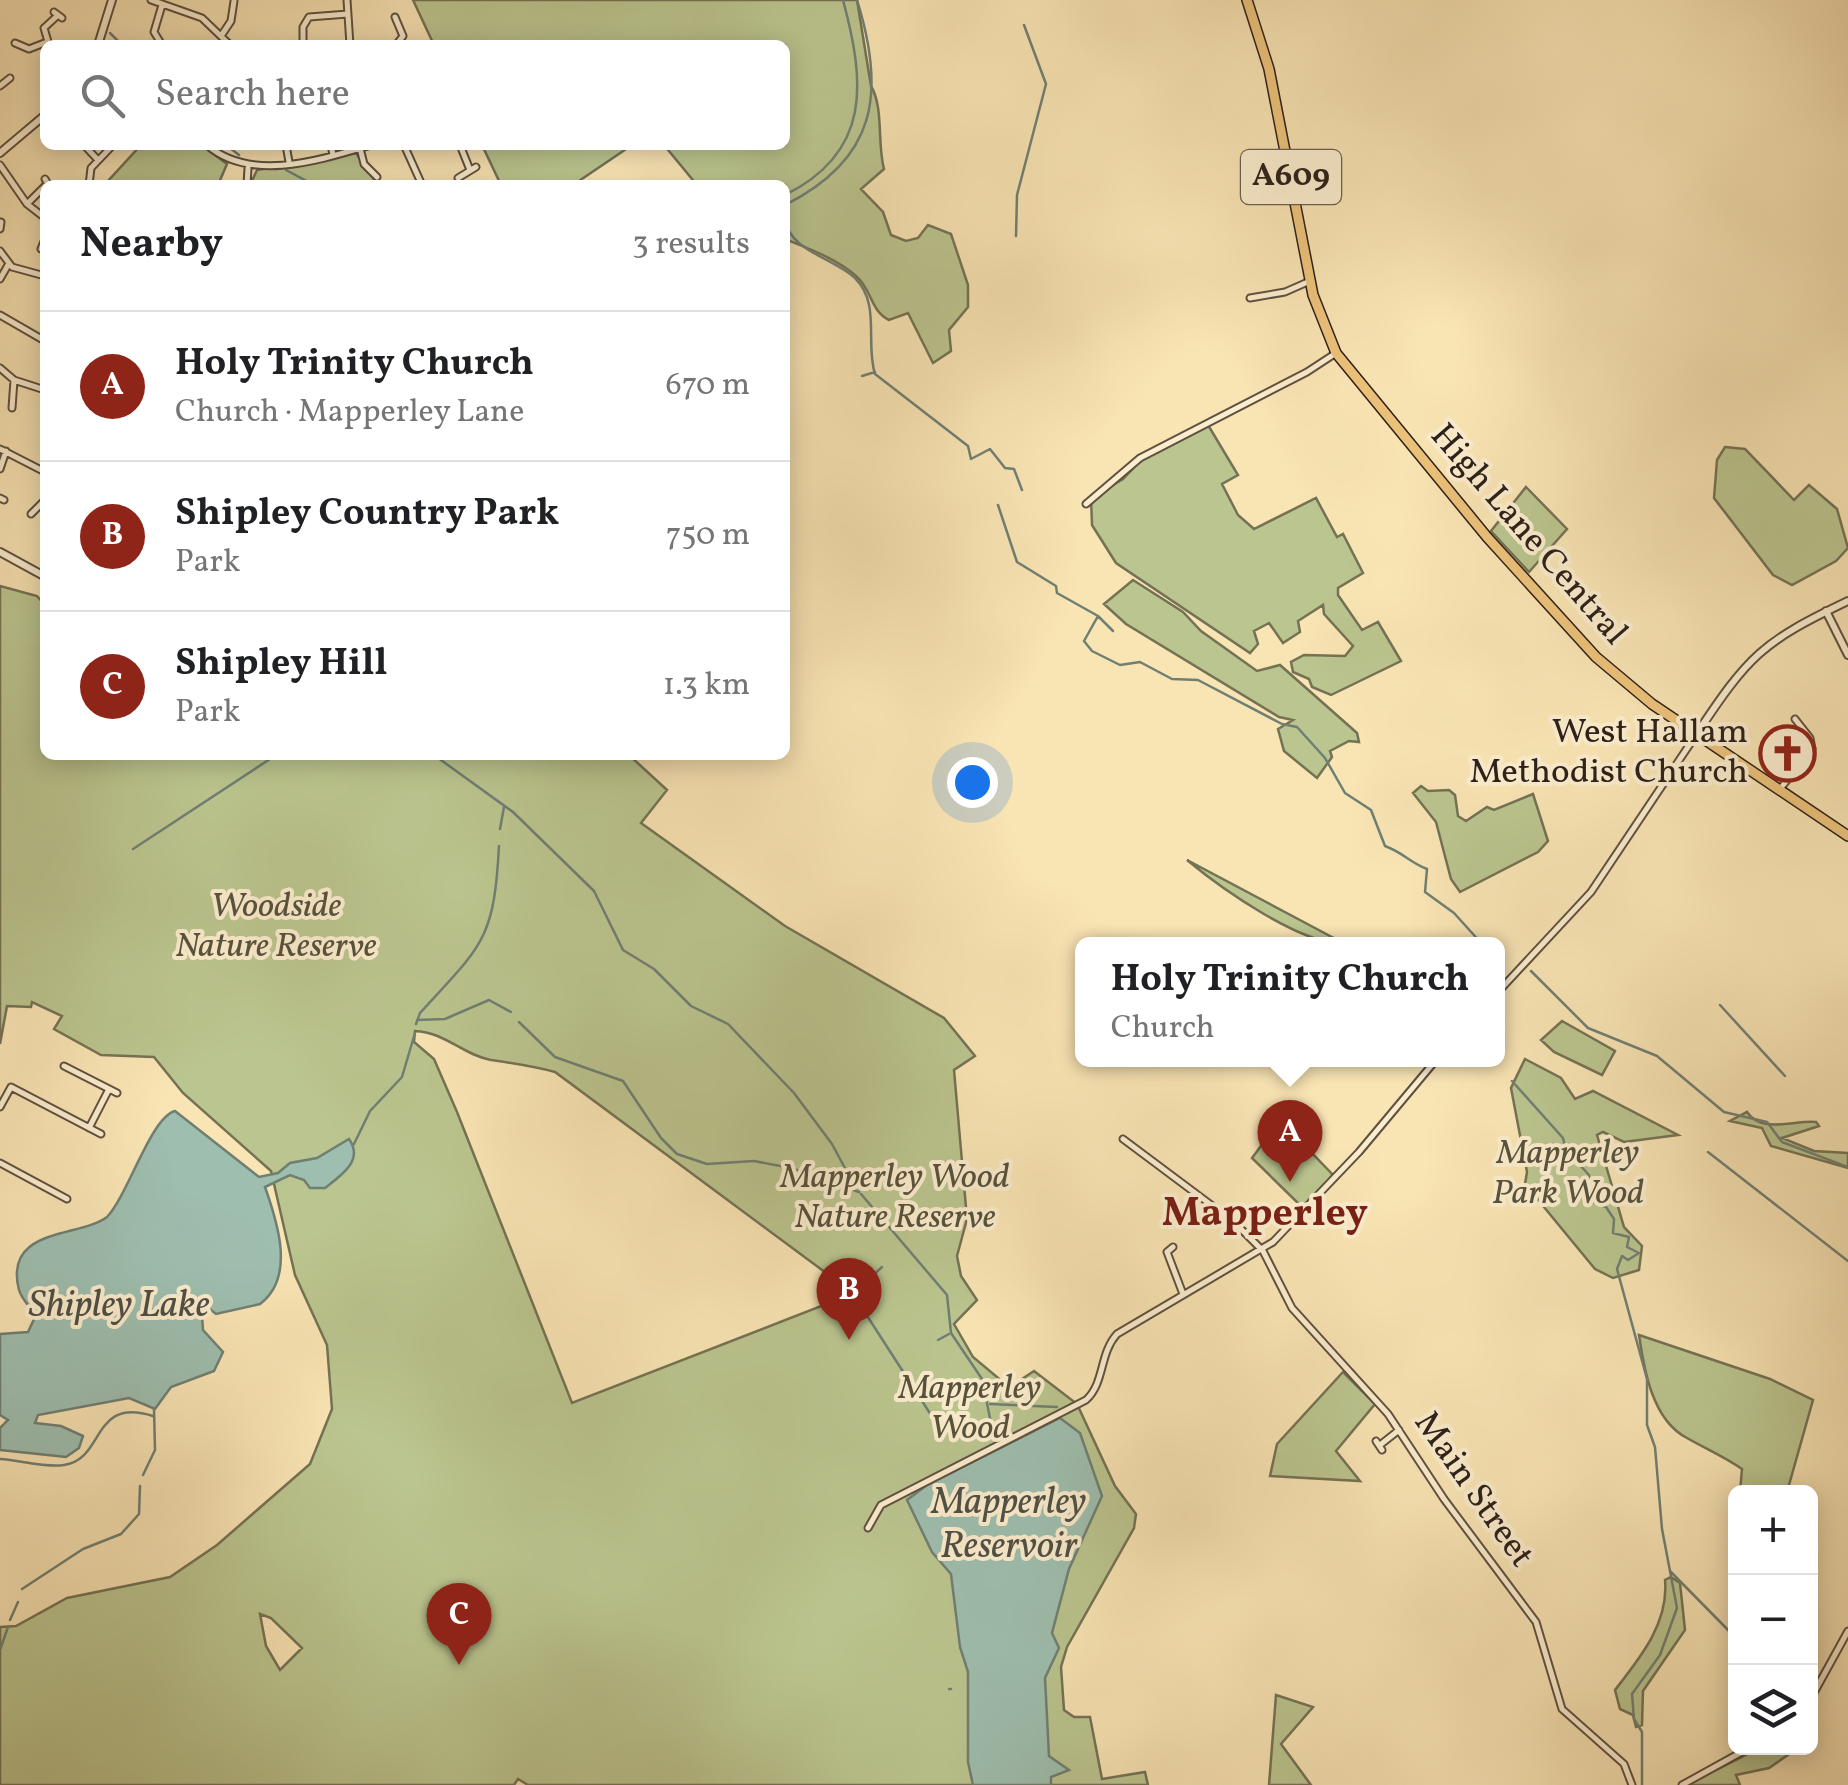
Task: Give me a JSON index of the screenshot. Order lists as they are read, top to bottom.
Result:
{
  "streets": {
    "main road": ["A609", "High Lane Central"],
    "street": ["Main Street"]
  },
  "crossings": [
    ["A609", "High Lane Central"]
  ],
  "districts": ["Mapperley"],
  "water": ["Shipley Lake", "Mapperley Reservoir"],
  "parks": [
    "Woodside Nature Reserve",
    "Mapperley Park Wood",
    "Mapperley Wood Nature Reserve",
    "Mapperley Wood"
  ],
  "places": {
    "church": ["West Hallam Methodist Church"]
  },
  "page": {
    "search": "Search here",
    "heading": ["Nearby", "3 results"],
    "list": [
      {
        "mark": "A",
        "name": "Holy Trinity Church",
        "note": "Church · Mapperley Lane",
        "value": "670 m"
      },
      {
        "mark": "B",
        "name": "Shipley Country Park",
        "note": "Park",
        "value": "750 m"
      },
      {
        "mark": "C",
        "name": "Shipley Hill",
        "note": "Park",
        "value": "1.3 km"
      }
    ],
    "popup": ["Holy Trinity Church", "Church"],
    "pins": ["A", "B", "C"],
    "map_buttons": ["+", "−"]
  }
}
